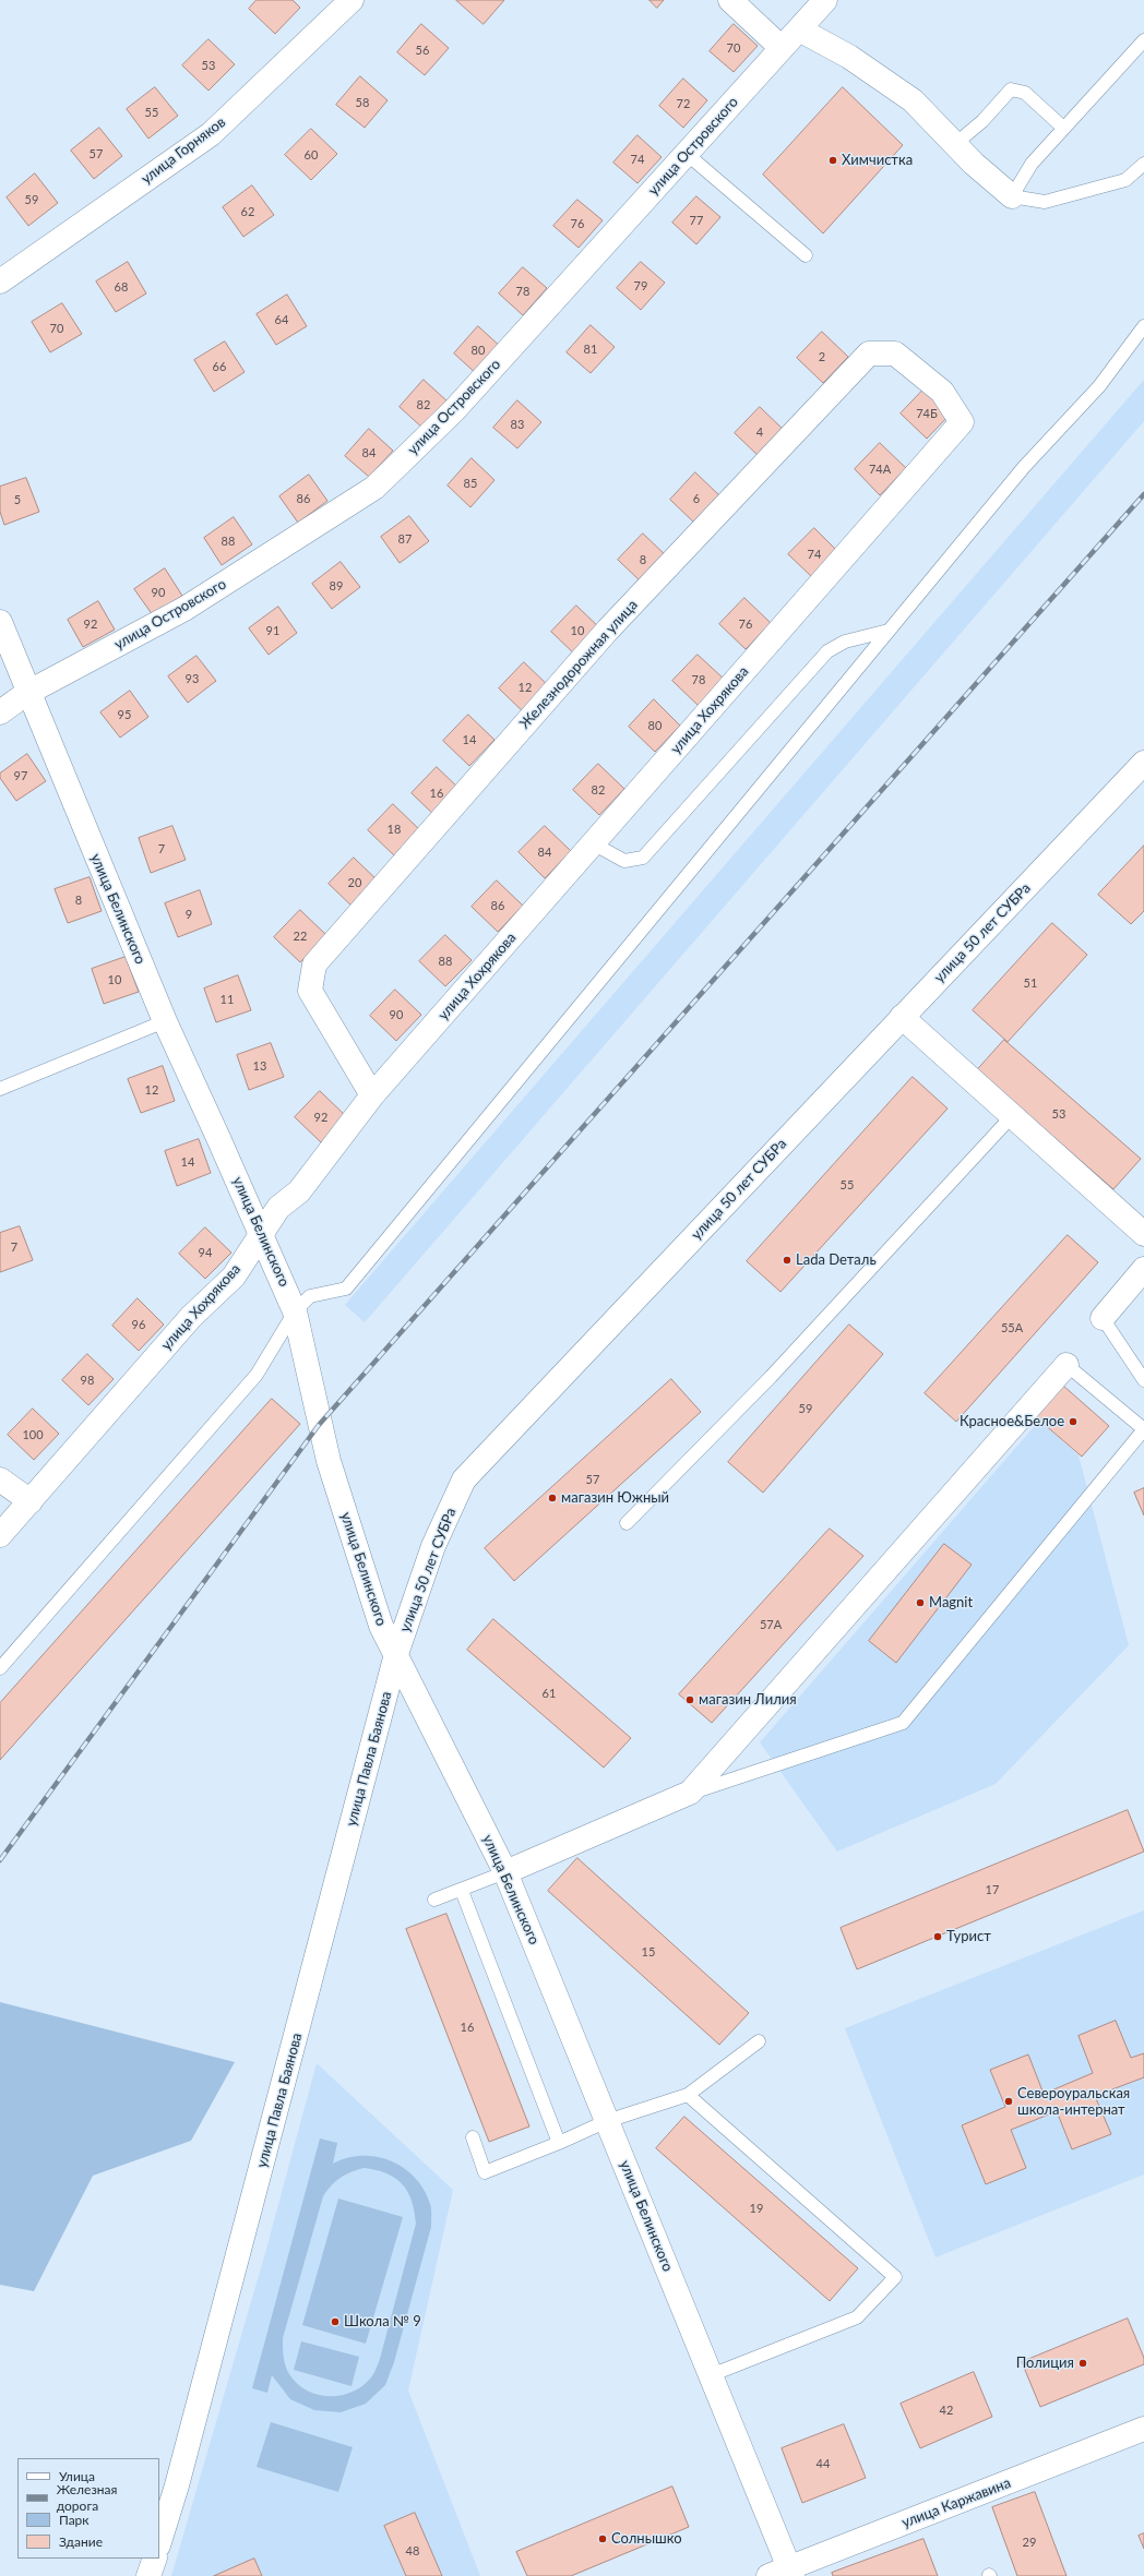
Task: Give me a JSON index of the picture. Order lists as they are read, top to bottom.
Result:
{
  "streets": {
    "street": [
      "улица Островского",
      "улица Горняков",
      "Железнодорожная улица",
      "улица Хохрякова",
      "улица Белинского",
      "улица 50 лет СУБРа",
      "улица Павла Баянова",
      "улица Каржавина"
    ]
  },
  "crossings": [
    ["улица Островского", "улица Белинского"],
    ["Железнодорожная улица", "улица Хохрякова"],
    ["улица Хохрякова", "улица Белинского"],
    ["улица Белинского", "улица 50 лет СУБРа"],
    ["улица Белинского", "улица Павла Баянова"],
    ["улица Белинского", "улица Каржавина"],
    ["улица 50 лет СУБРа", "улица Павла Баянова"]
  ],
  "places": [
    "Химчистка",
    "Lada Dеталь",
    "Красное&Белое",
    "магазин Южный",
    "Magnit",
    "магазин Лилия",
    "Турист",
    "Североуральская школа-интернат",
    "Школа № 9",
    "Полиция",
    "Солнышко"
  ],
  "house_numbers": [
    "70",
    "56",
    "53",
    "58",
    "72",
    "55",
    "57",
    "60",
    "74",
    "59",
    "62",
    "77",
    "76",
    "79",
    "68",
    "78",
    "64",
    "70",
    "81",
    "80",
    "2",
    "66",
    "82",
    "74Б",
    "83",
    "4",
    "84",
    "74А",
    "85",
    "86",
    "6",
    "5",
    "87",
    "88",
    "74",
    "8",
    "89",
    "90",
    "92",
    "76",
    "91",
    "10",
    "93",
    "78",
    "12",
    "95",
    "80",
    "14",
    "97",
    "82",
    "16",
    "18",
    "7",
    "84",
    "20",
    "8",
    "86",
    "9",
    "22",
    "88",
    "10",
    "51",
    "11",
    "90",
    "13",
    "12",
    "53",
    "92",
    "14",
    "55",
    "7",
    "94",
    "96",
    "55А",
    "98",
    "59",
    "100",
    "57",
    "57А",
    "61",
    "17",
    "15",
    "16",
    "19",
    "42",
    "44",
    "29",
    "48"
  ],
  "legend": [
    "Улица",
    "Железная дорога",
    "Парк",
    "Здание"
  ]
}
